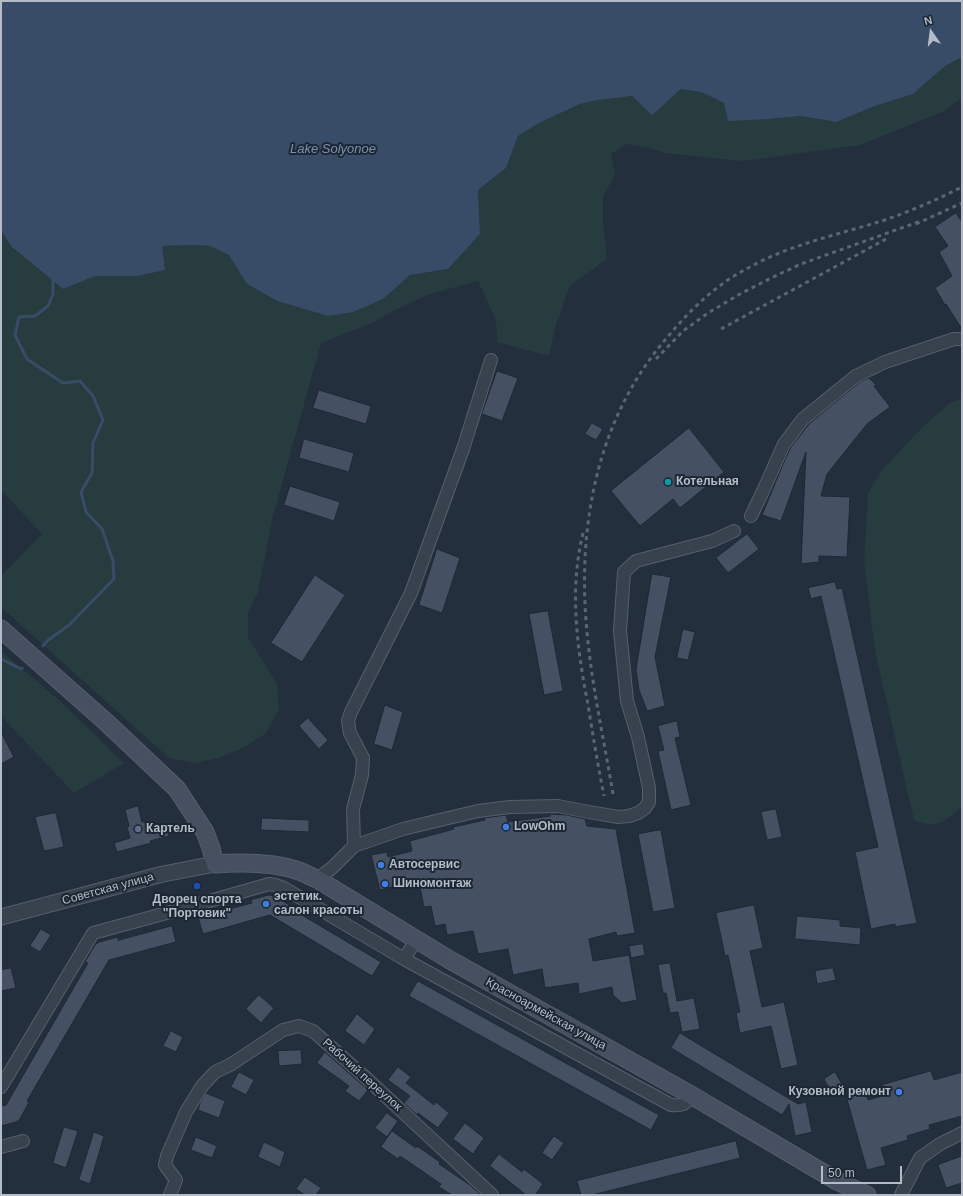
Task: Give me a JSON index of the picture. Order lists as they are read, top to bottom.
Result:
{
  "streets": {
    "main road": ["Красноармейская улица"],
    "street": ["Советская улица", "Рабочий переулок"]
  },
  "crossings": [
    ["Советская улица", "Красноармейская улица"]
  ],
  "water": ["Lake Solyonoe"],
  "places": [
    "Котельная",
    "LowOhm",
    "Картель",
    "Автосервис",
    "Шиномонтаж",
    "Дворец спорта \"Портовик\"",
    "эстетик. салон красоты",
    "Кузовной ремонт"
  ],
  "scale_bar": "50 m",
  "north": "top"
}
